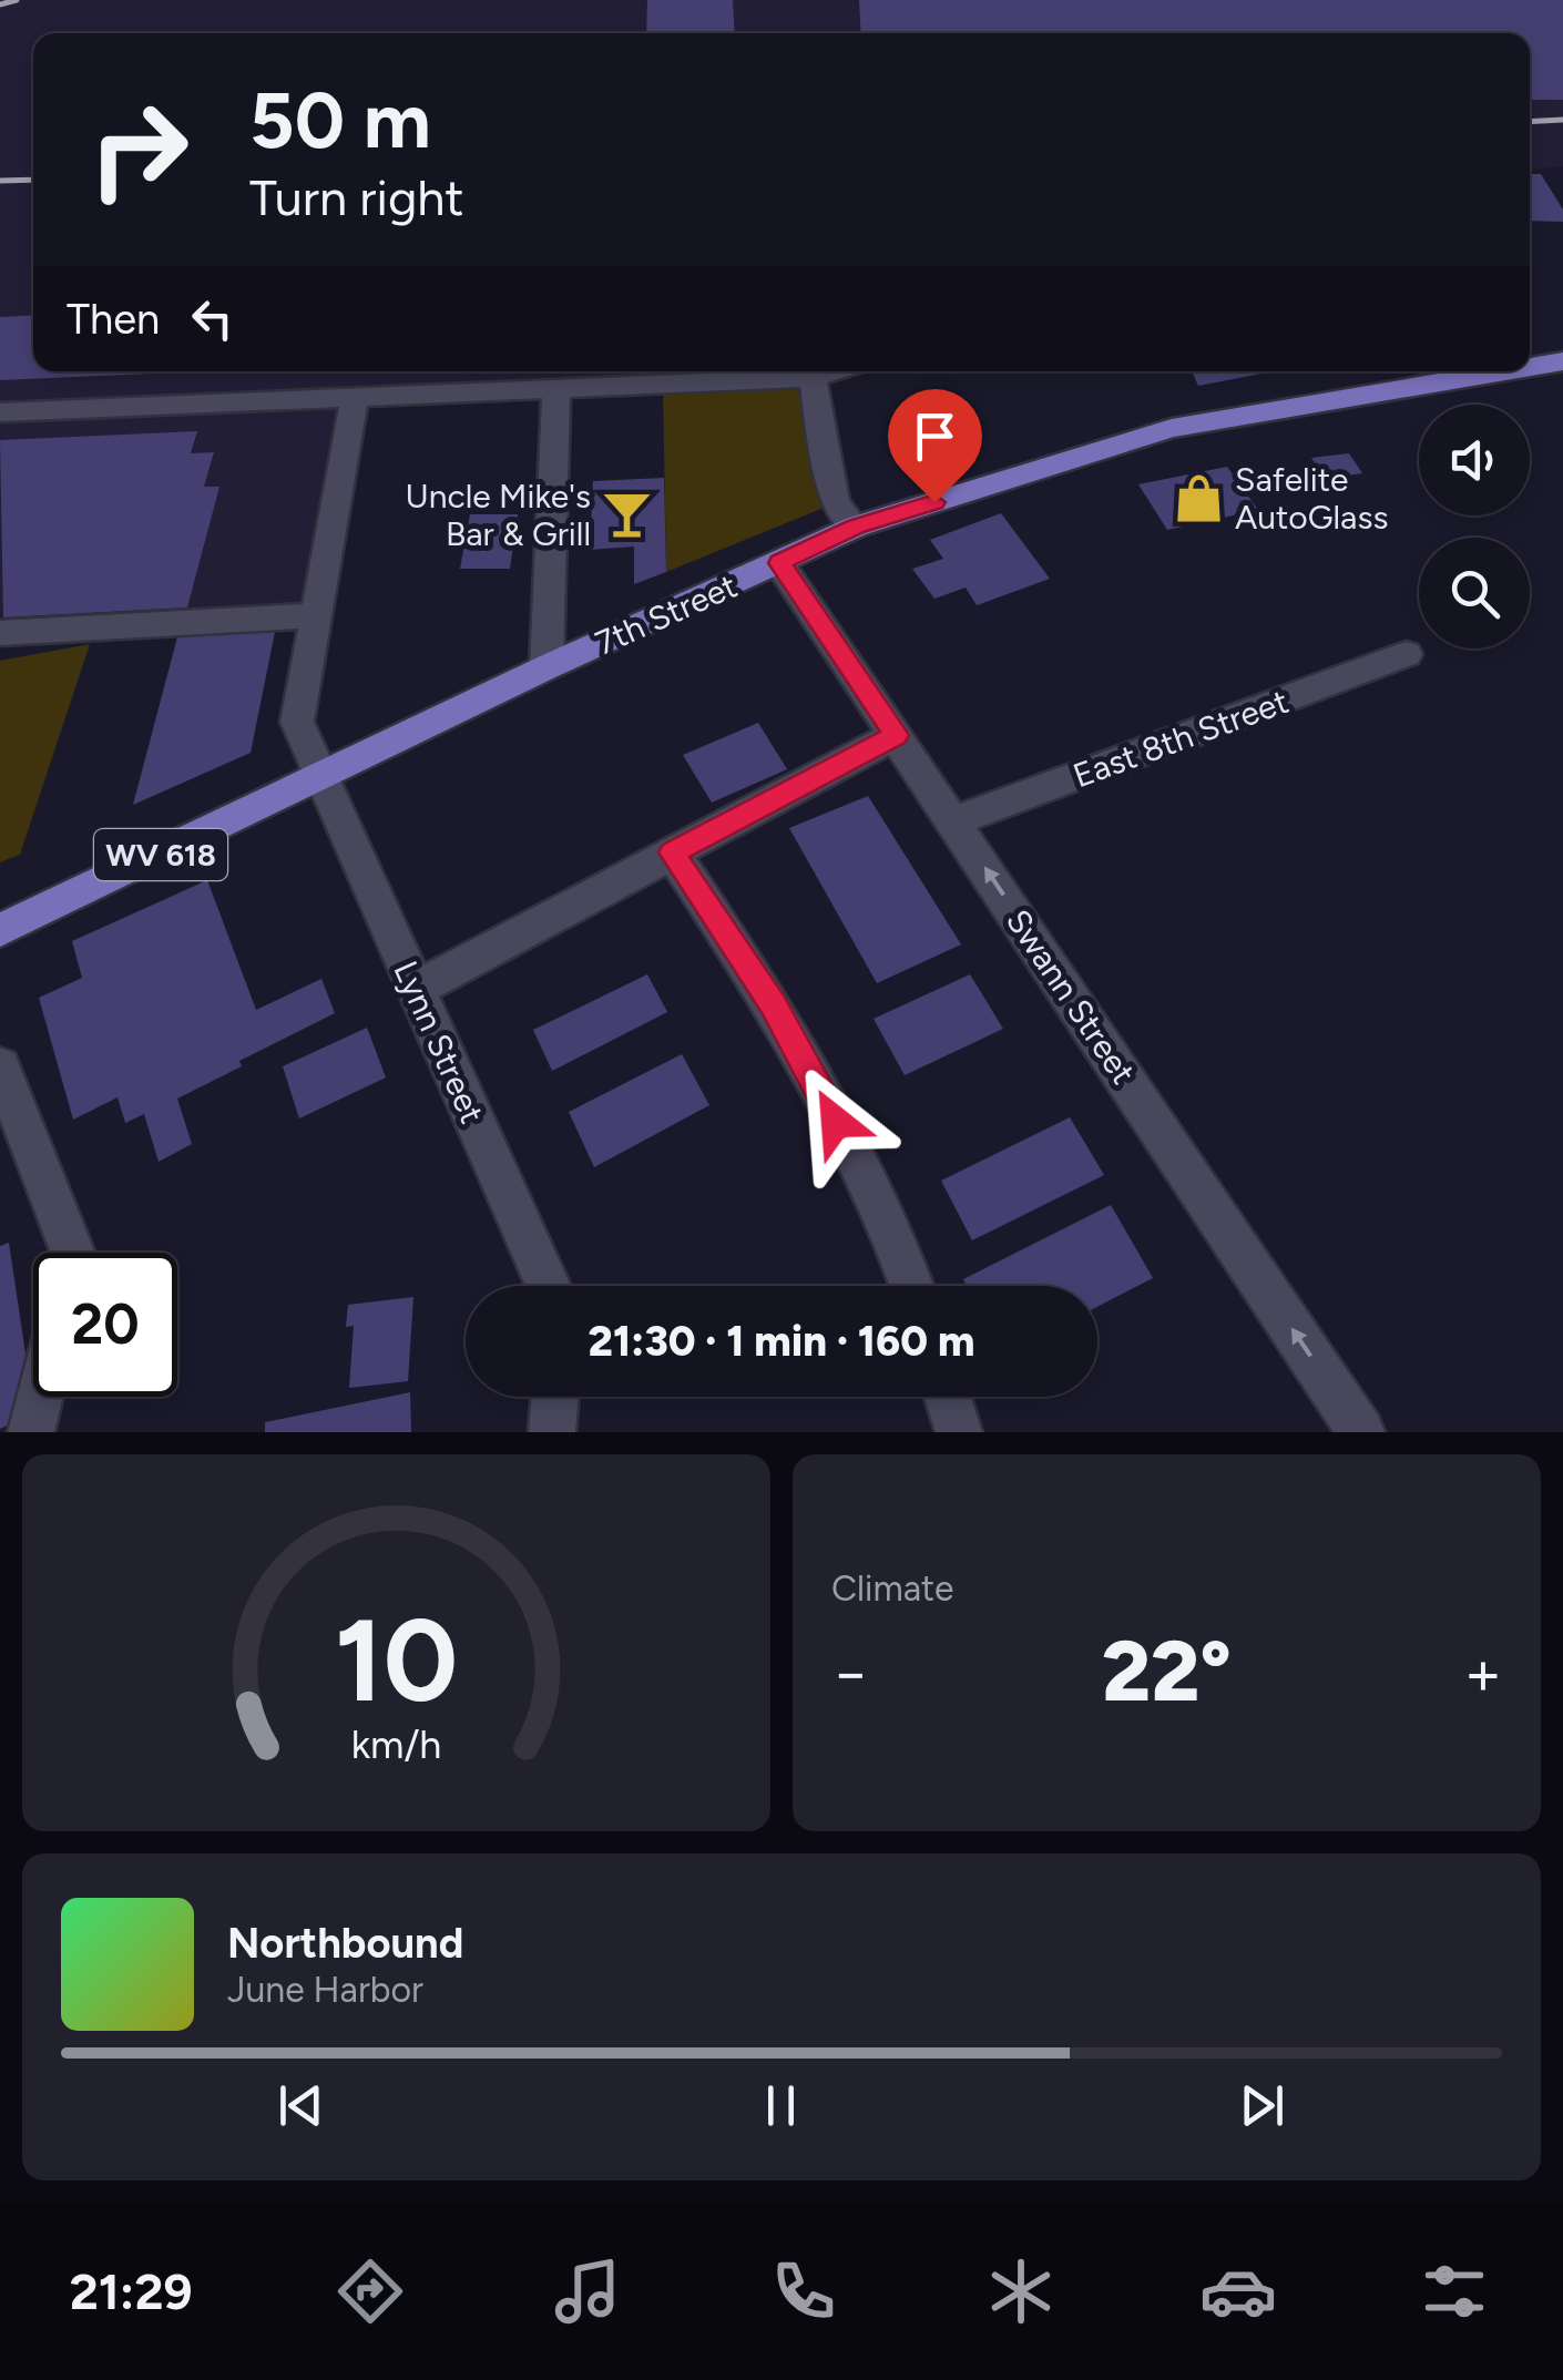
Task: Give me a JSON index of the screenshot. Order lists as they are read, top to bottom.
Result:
{
  "streets": {
    "main road": ["7th Street", "WV 618"],
    "street": ["East 8th Street", "Swann Street", "Lynn Street"]
  },
  "crossings": [
    ["7th Street", "Swann Street"],
    ["7th Street", "Lynn Street"],
    ["East 8th Street", "Swann Street"]
  ],
  "places": {
    "shop": ["Safelite AutoGlass"],
    "bar": ["Uncle Mike's Bar & Grill"]
  },
  "page": {
    "turn": ["50 m", "Turn right"],
    "then": "Then",
    "limit": "20",
    "trip": "21:30 · 1 min · 160 m",
    "tile": "Climate",
    "heat": ["−", "22°", "+"],
    "song": ["Northbound", "June Harbor"],
    "tabs": "21:29",
    "gauge": ["10", "km/h"]
  }
}
